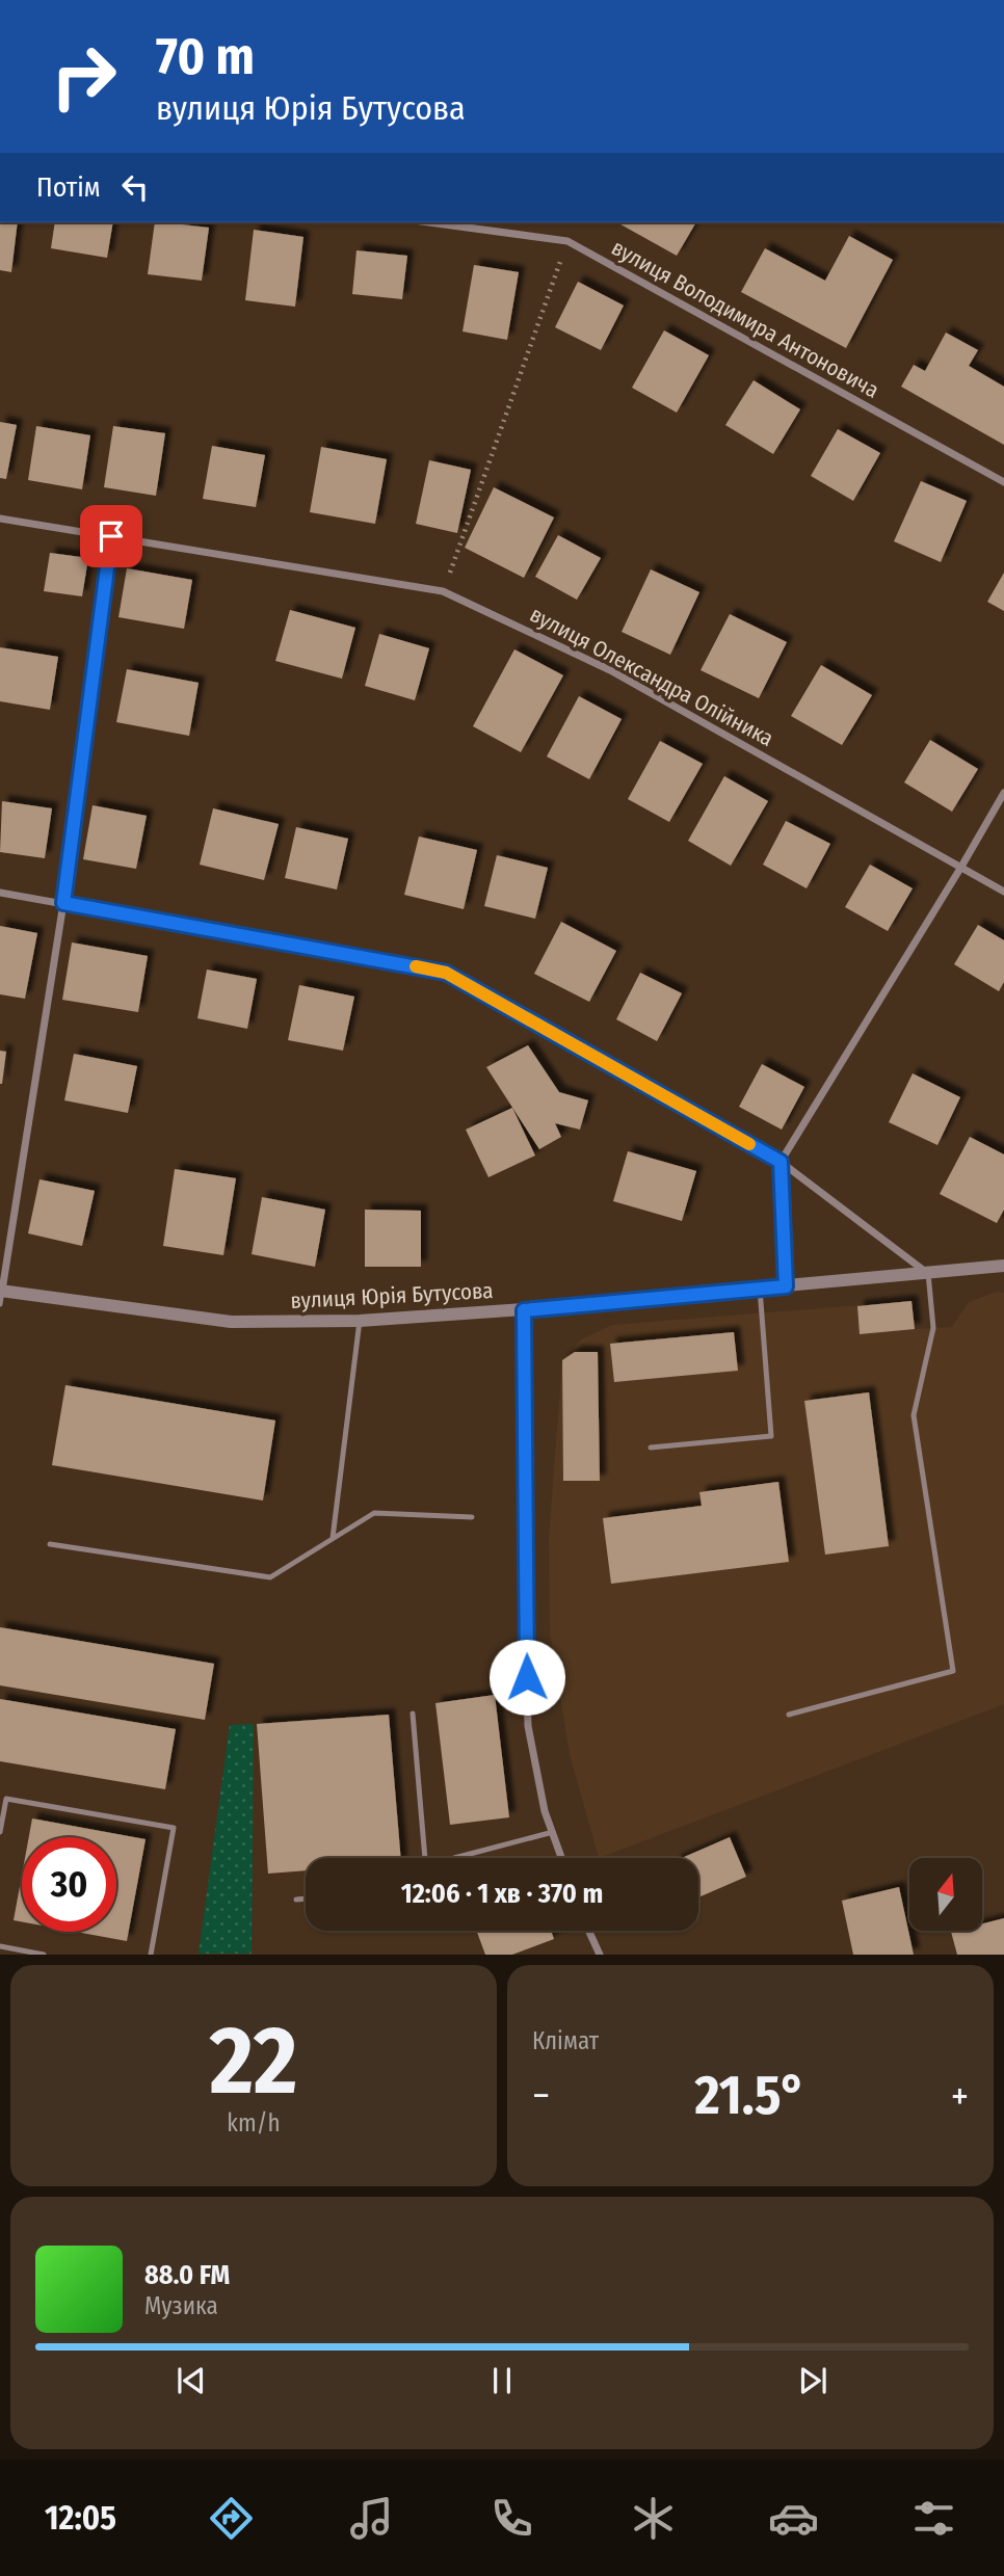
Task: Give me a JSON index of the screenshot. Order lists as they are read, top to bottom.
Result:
{
  "streets": {
    "street": ["вулиця Володимира Антоновича", "вулиця Олександра Олійника", "вулиця Юрія Бутусова"]
  },
  "north": "top",
  "page": {
    "turn": ["70 m", "вулиця Юрія Бутусова"],
    "then": "Потім",
    "limit": "30",
    "trip": "12:06 · 1 хв · 370 m",
    "tile": [
      ["22", "km/h"],
      "Клімат"
    ],
    "heat": ["−", "21.5°", "+"],
    "song": ["88.0 FM", "Музика"],
    "tabs": "12:05"
  }
}
